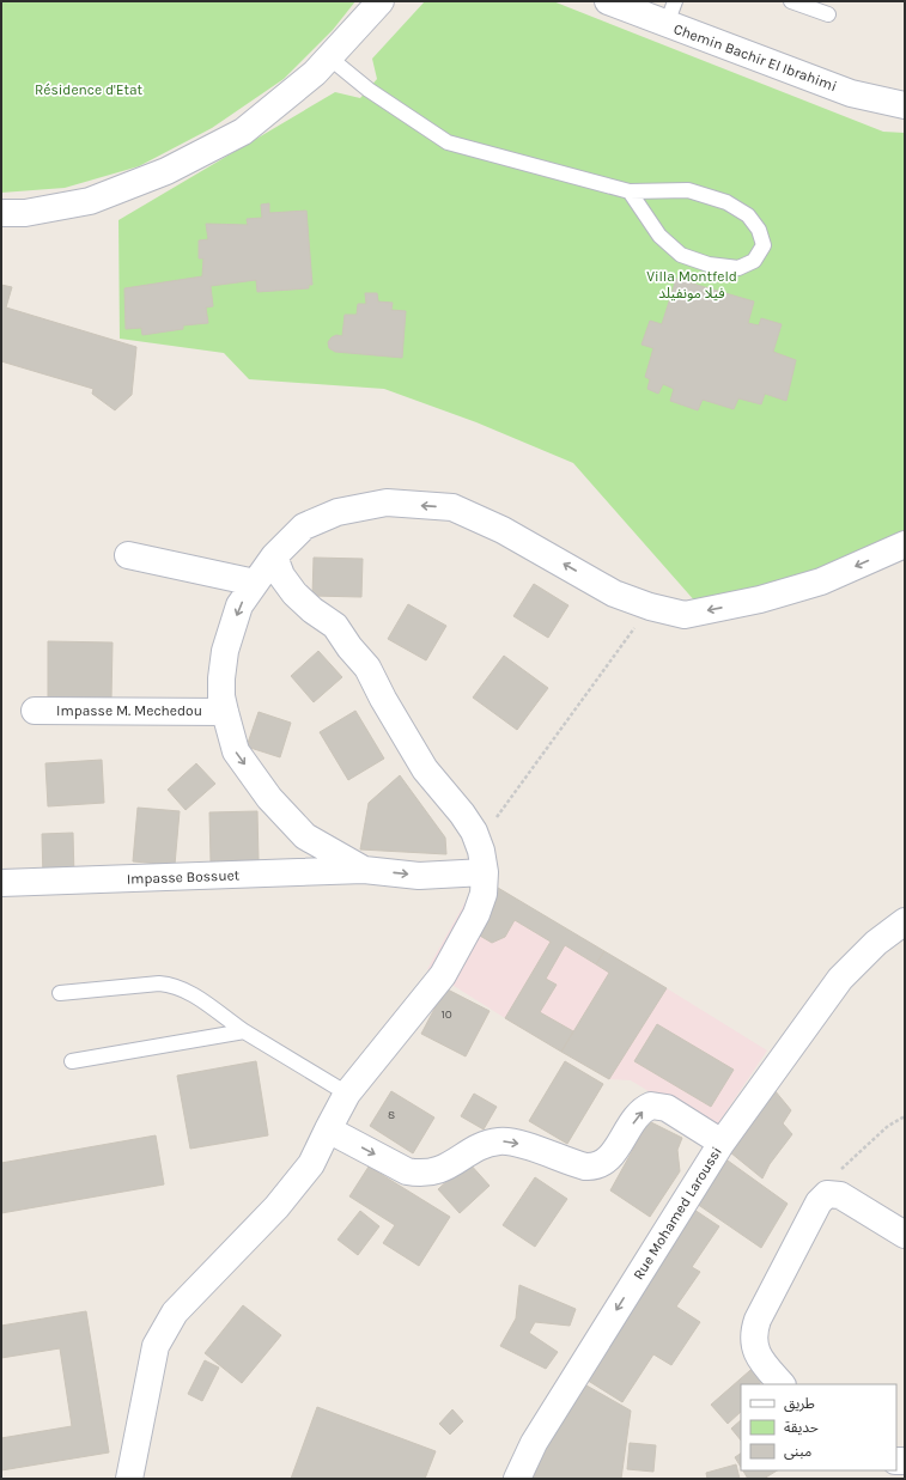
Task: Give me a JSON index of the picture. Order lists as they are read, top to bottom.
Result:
{
  "streets": {
    "street": [
      "Chemin Bachir El Ibrahimi",
      "Impasse M. Mechedou",
      "Impasse Bossuet",
      "Rue Mohamed Laroussi"
    ]
  },
  "parks": ["Résidence d'Etat", "Villa Montfeld فيلا مونفيلد"],
  "house_numbers": ["10", "8"],
  "legend": ["طريق", "حديقة", "مبنى"]
}
